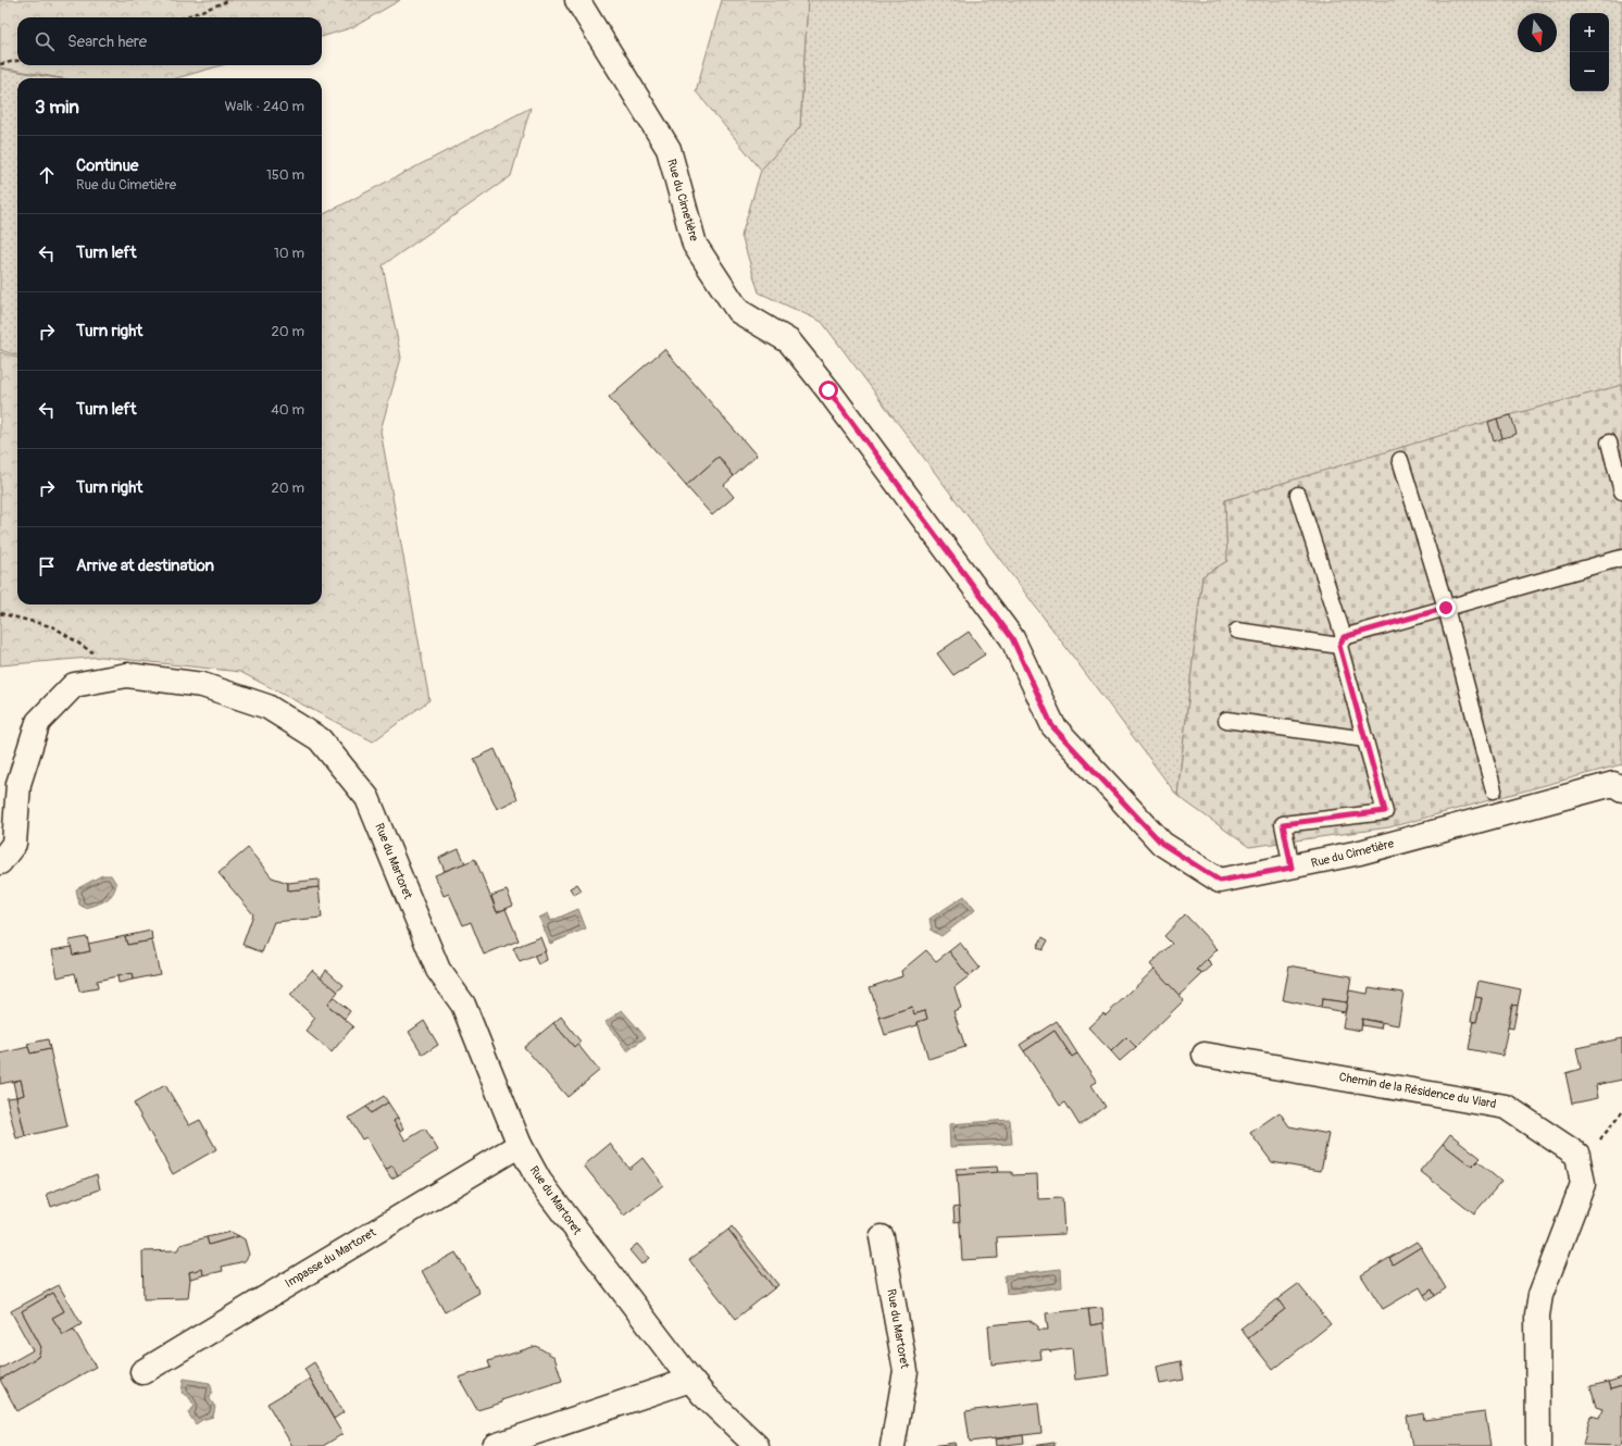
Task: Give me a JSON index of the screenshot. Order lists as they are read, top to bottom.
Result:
{
  "streets": {
    "street": [
      "Rue du Cimetière",
      "Rue du Martoret",
      "Chemin de la Résidence du Viard",
      "Impasse du Martoret"
    ]
  },
  "crossings": [
    ["Rue du Martoret", "Impasse du Martoret"]
  ],
  "north": "bottom",
  "page": {
    "map_buttons": ["+", "−"],
    "search": "Search here",
    "heading": ["3 min", "Walk · 240 m"],
    "list": [
      ["Continue", "Rue du Cimetière", "150 m"],
      ["Turn left", "10 m"],
      ["Turn right", "20 m"],
      ["Turn left", "40 m"],
      ["Turn right", "20 m"],
      "Arrive at destination"
    ]
  }
}
